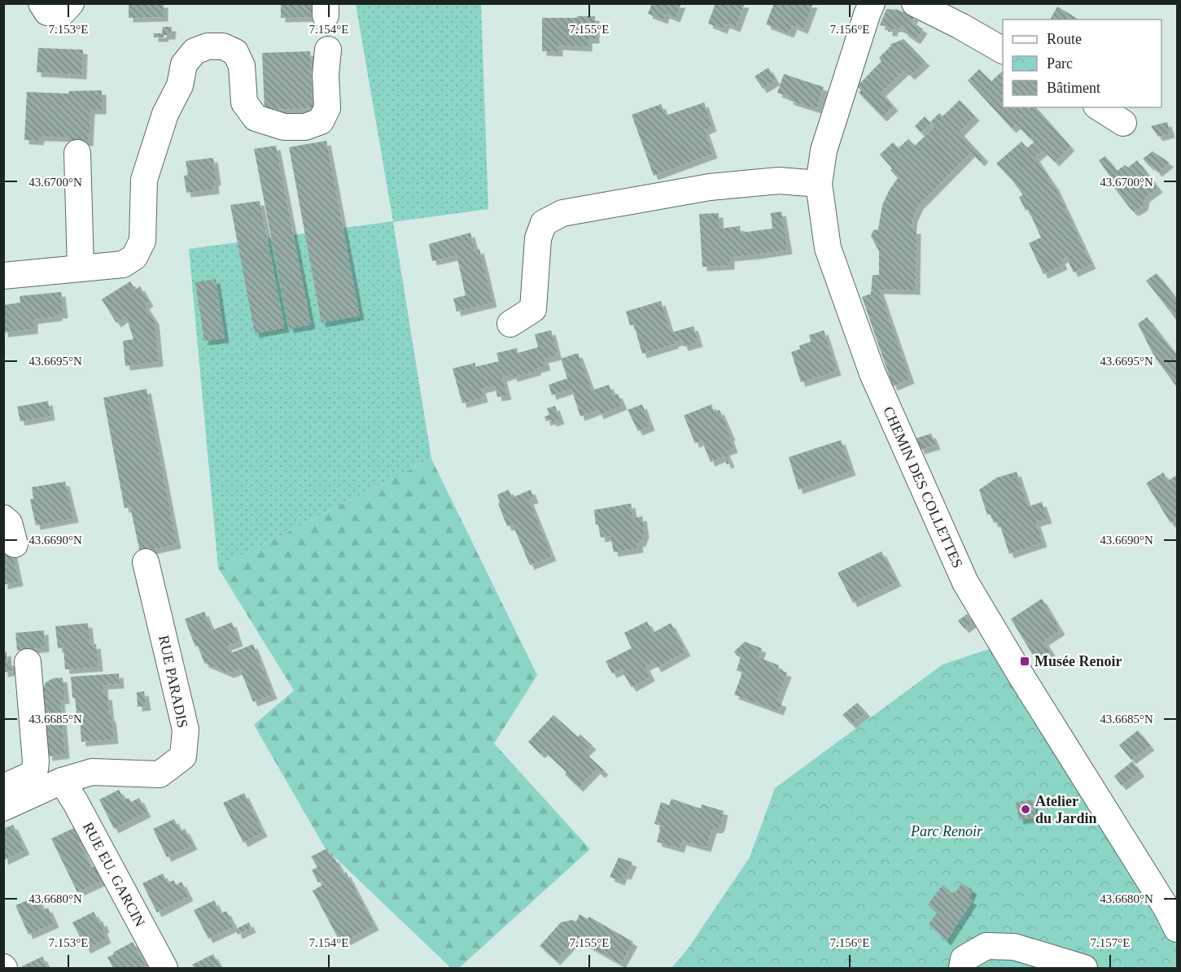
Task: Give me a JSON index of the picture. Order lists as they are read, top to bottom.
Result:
{
  "streets": {
    "street": ["CHEMIN DES COLLETTES", "RUE PARADIS", "RUE EU. GARCIN"]
  },
  "crossings": [
    ["RUE PARADIS", "RUE EU. GARCIN"]
  ],
  "parks": ["Parc Renoir"],
  "places": {
    "transit": ["Musée Renoir"],
    "other": ["Atelier du Jardin"]
  },
  "legend": ["Route", "Parc", "Bâtiment"],
  "coordinates": [
    "7.153°E",
    "7.154°E",
    "7.155°E",
    "7.156°E",
    "43.6700°N",
    "43.6695°N",
    "43.6690°N",
    "43.6685°N",
    "43.6680°N",
    "7.157°E"
  ]
}
